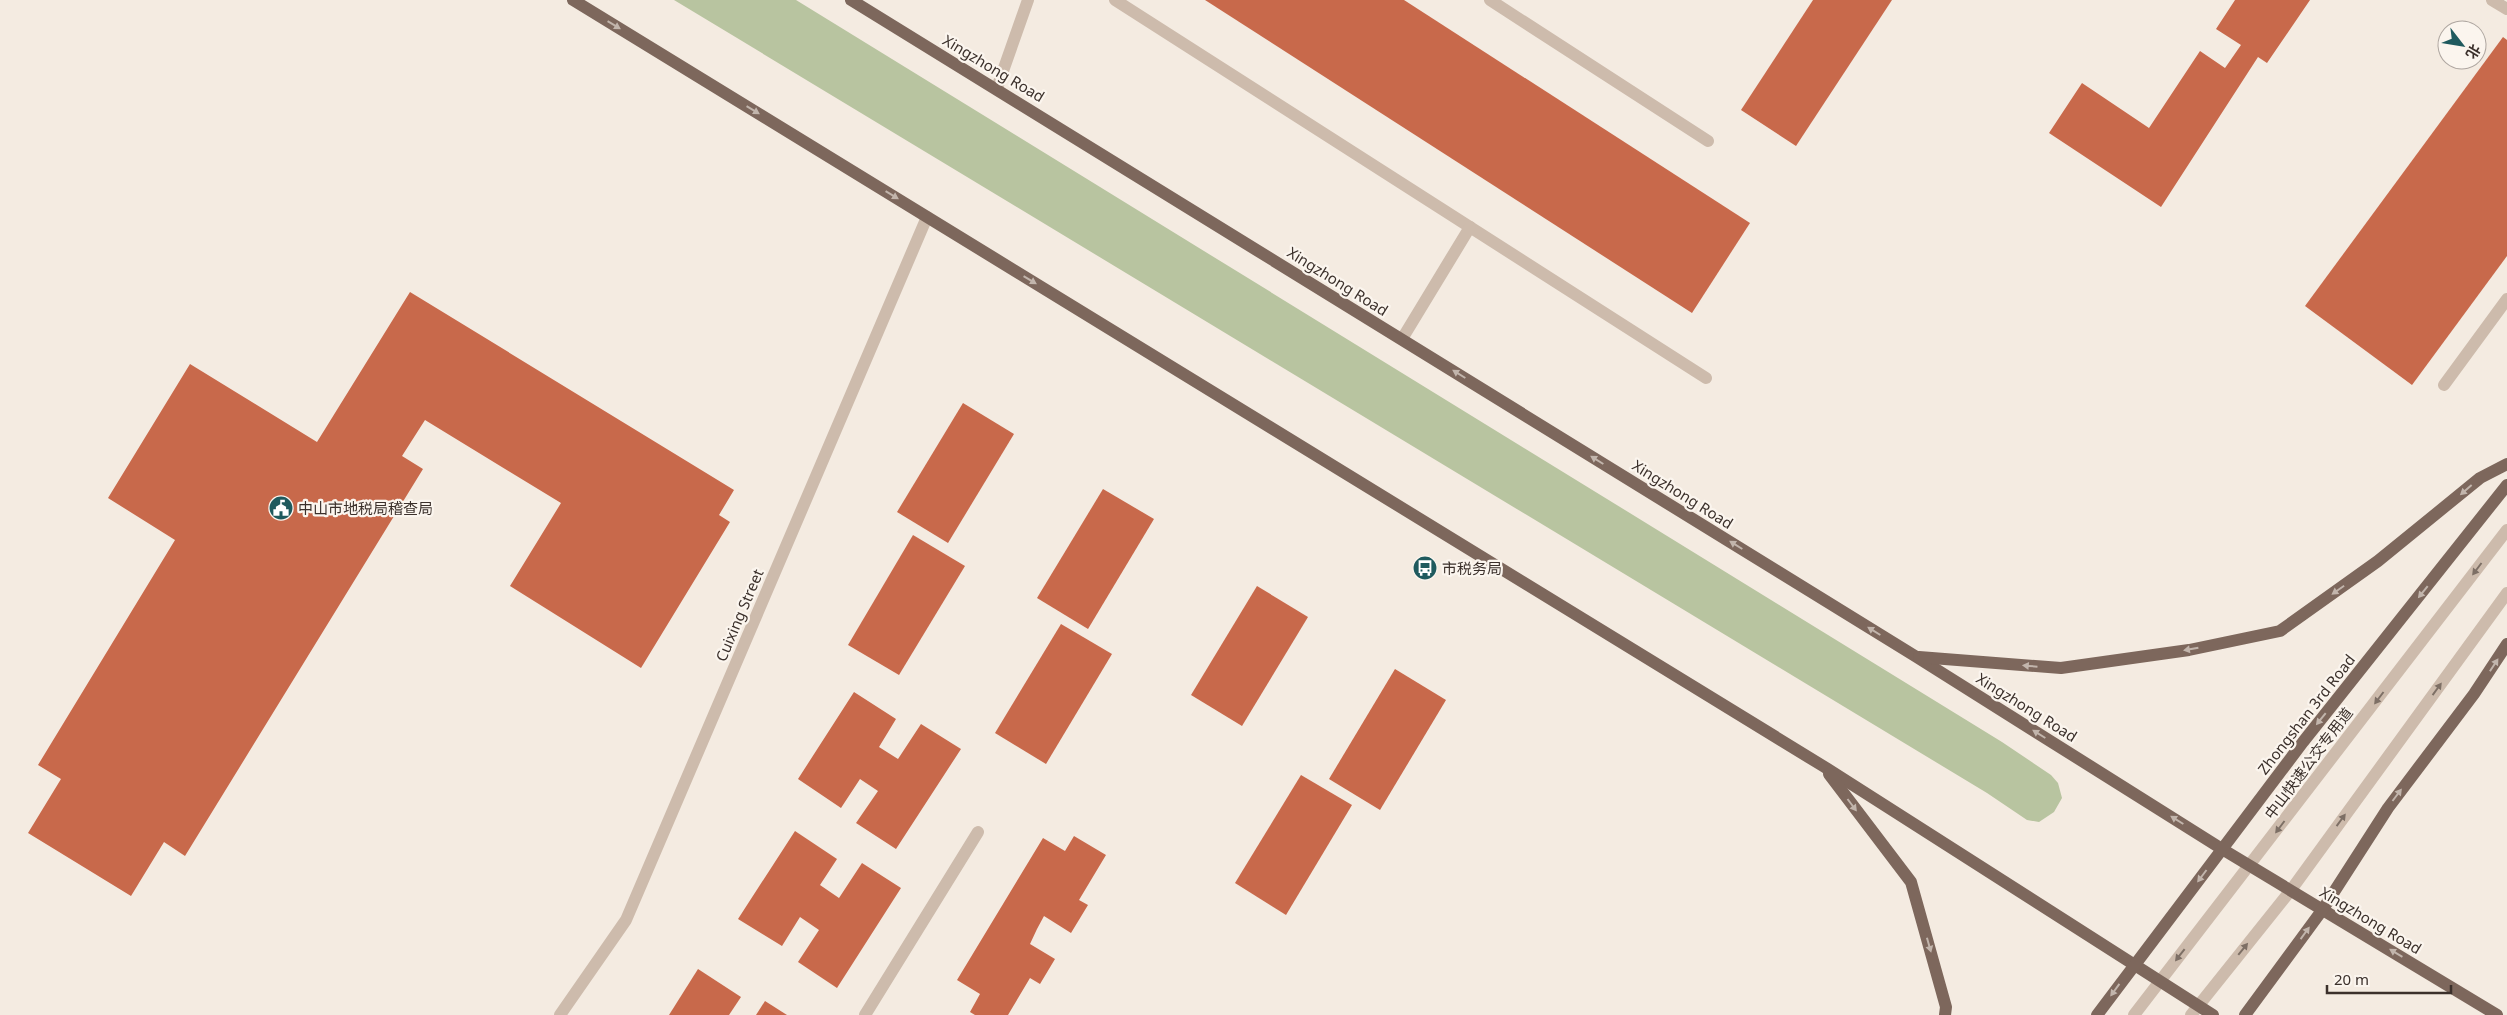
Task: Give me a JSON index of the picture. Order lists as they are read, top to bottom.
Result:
{
  "streets": {
    "main road": ["Xingzhong Road", "Zhongshan 3rd Road"],
    "street": ["Cuixing Street", "中山快速公交专用道"]
  },
  "crossings": [
    ["Xingzhong Road", "Zhongshan 3rd Road"],
    ["Xingzhong Road", "中山快速公交专用道"]
  ],
  "one_way": ["Xingzhong Road"],
  "places": {
    "public building": ["中山市地税局稽查局"],
    "bus stop": ["市税务局"]
  },
  "scale_bar": "20 m",
  "north": "bottom right"
}
